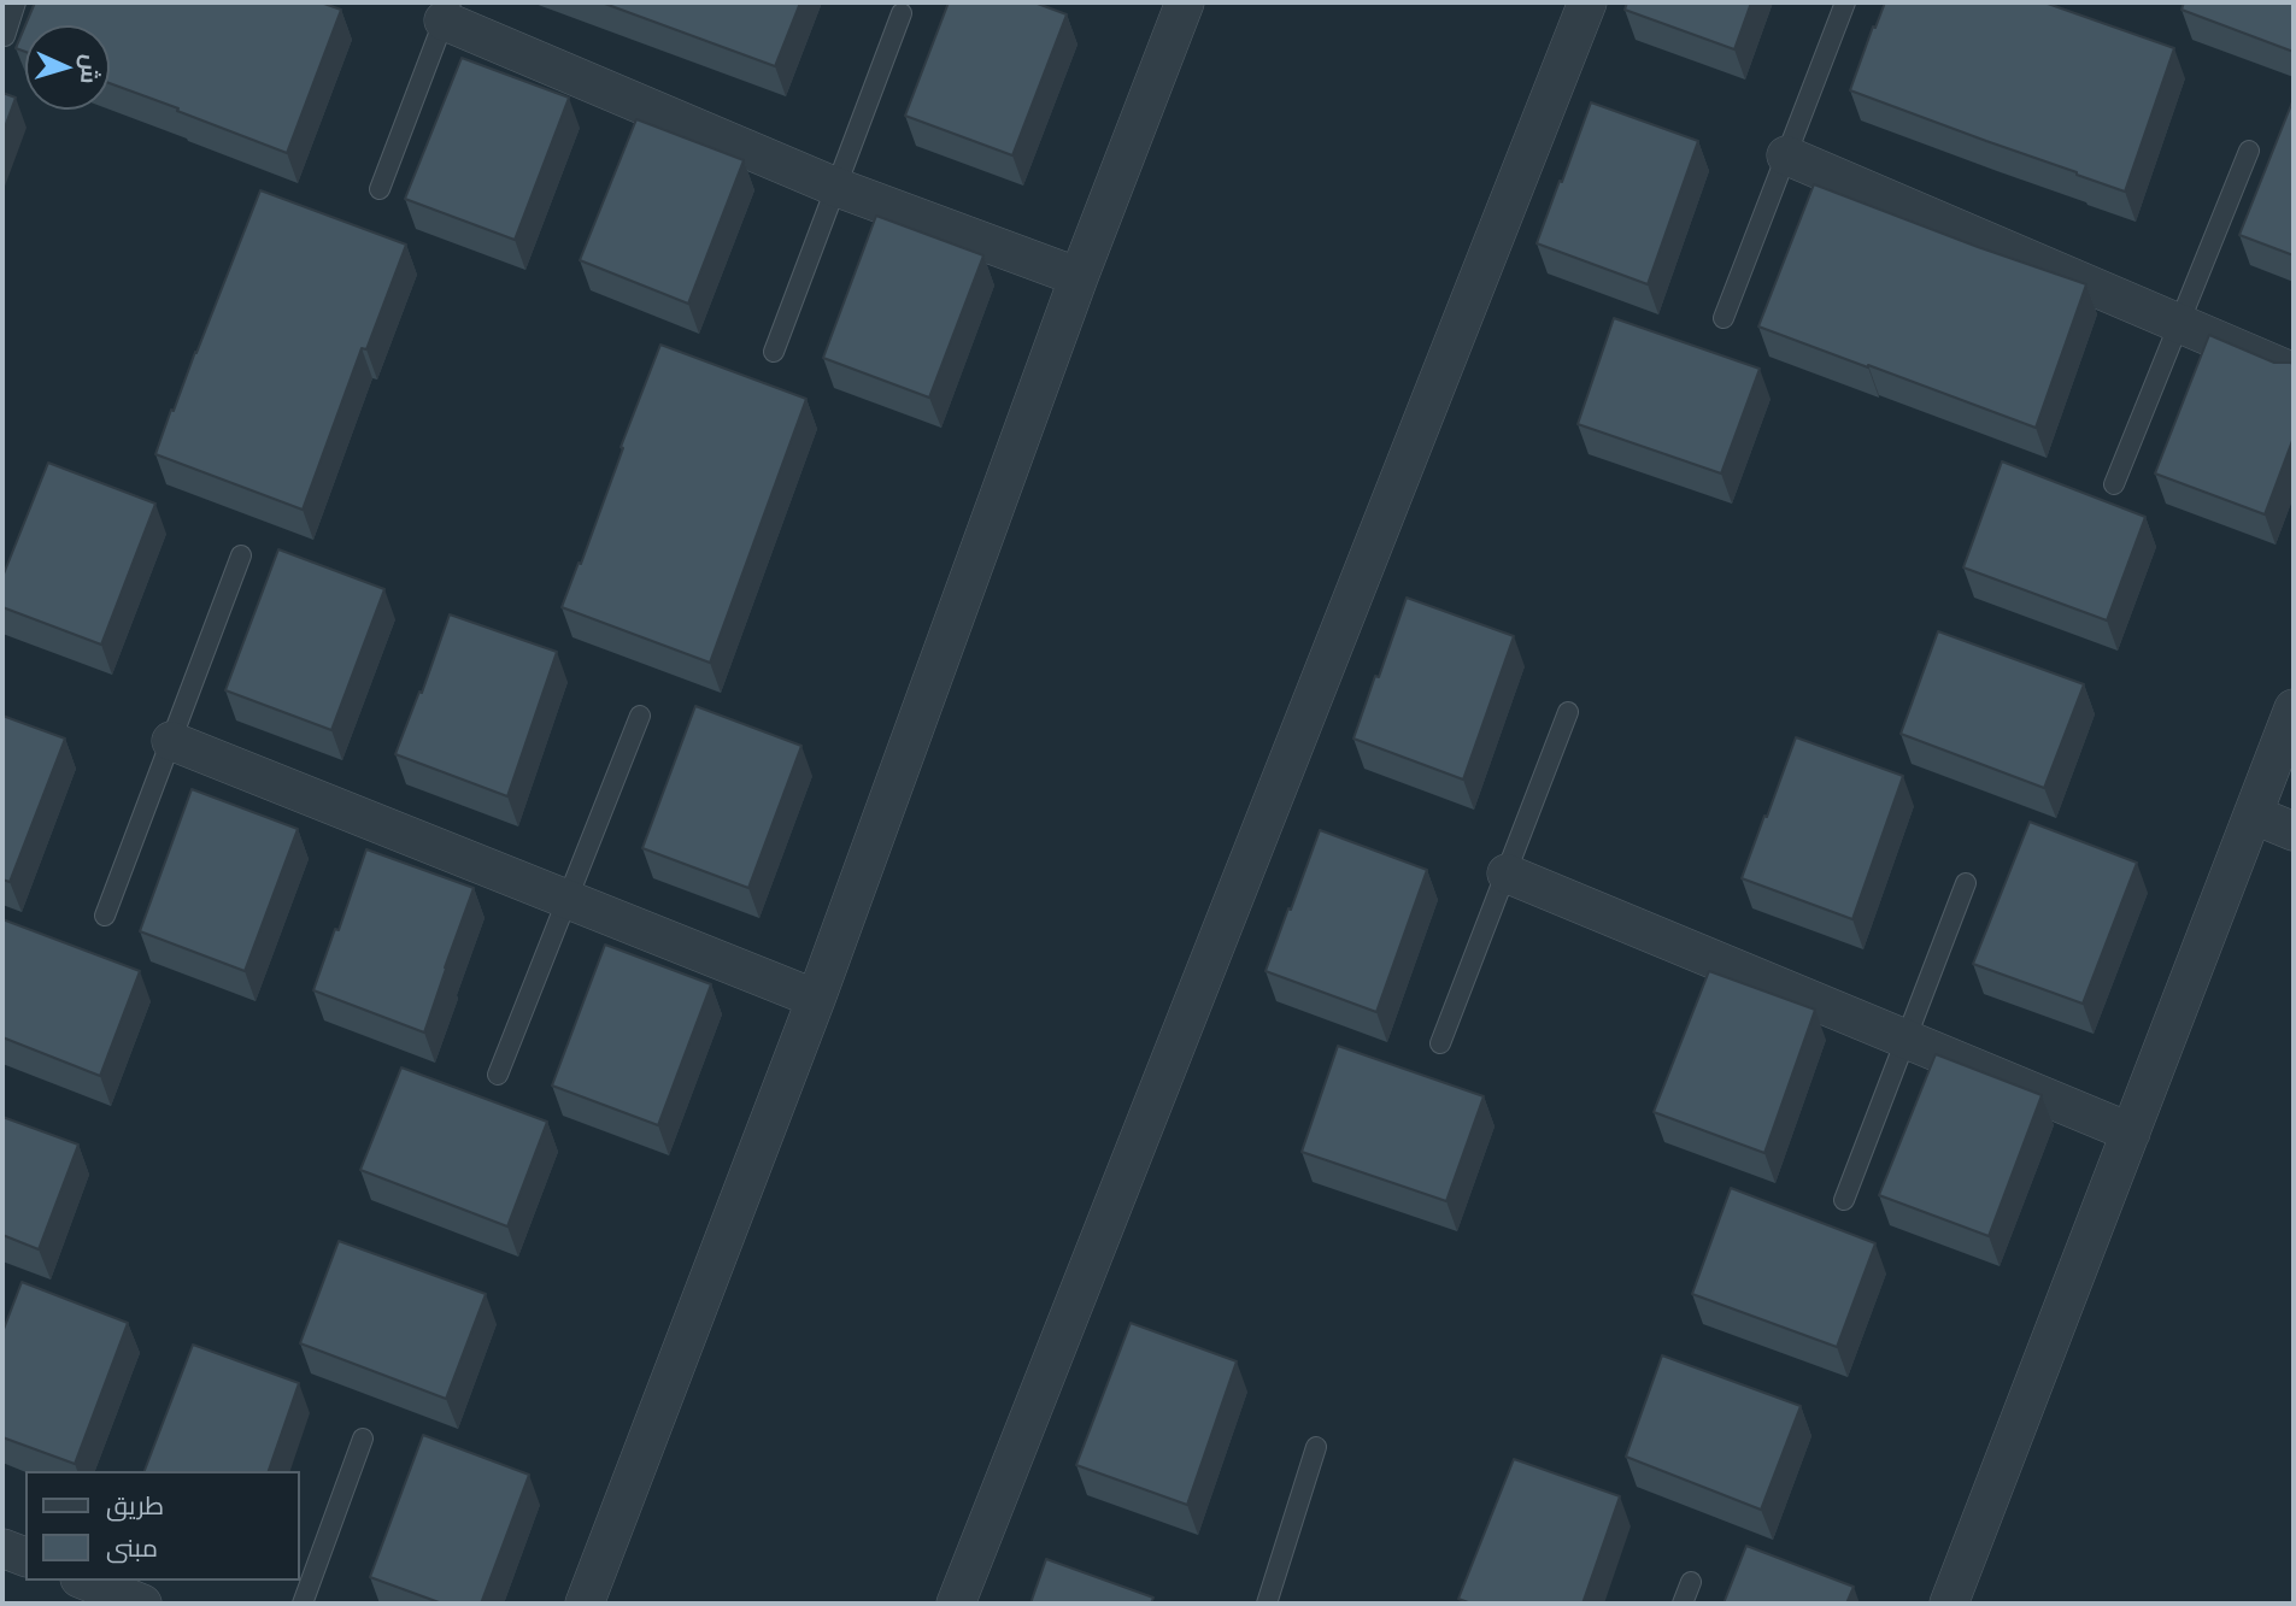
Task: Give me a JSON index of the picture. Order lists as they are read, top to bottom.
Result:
{
  "legend": ["طريق", "مبنى"],
  "north": "right"
}
